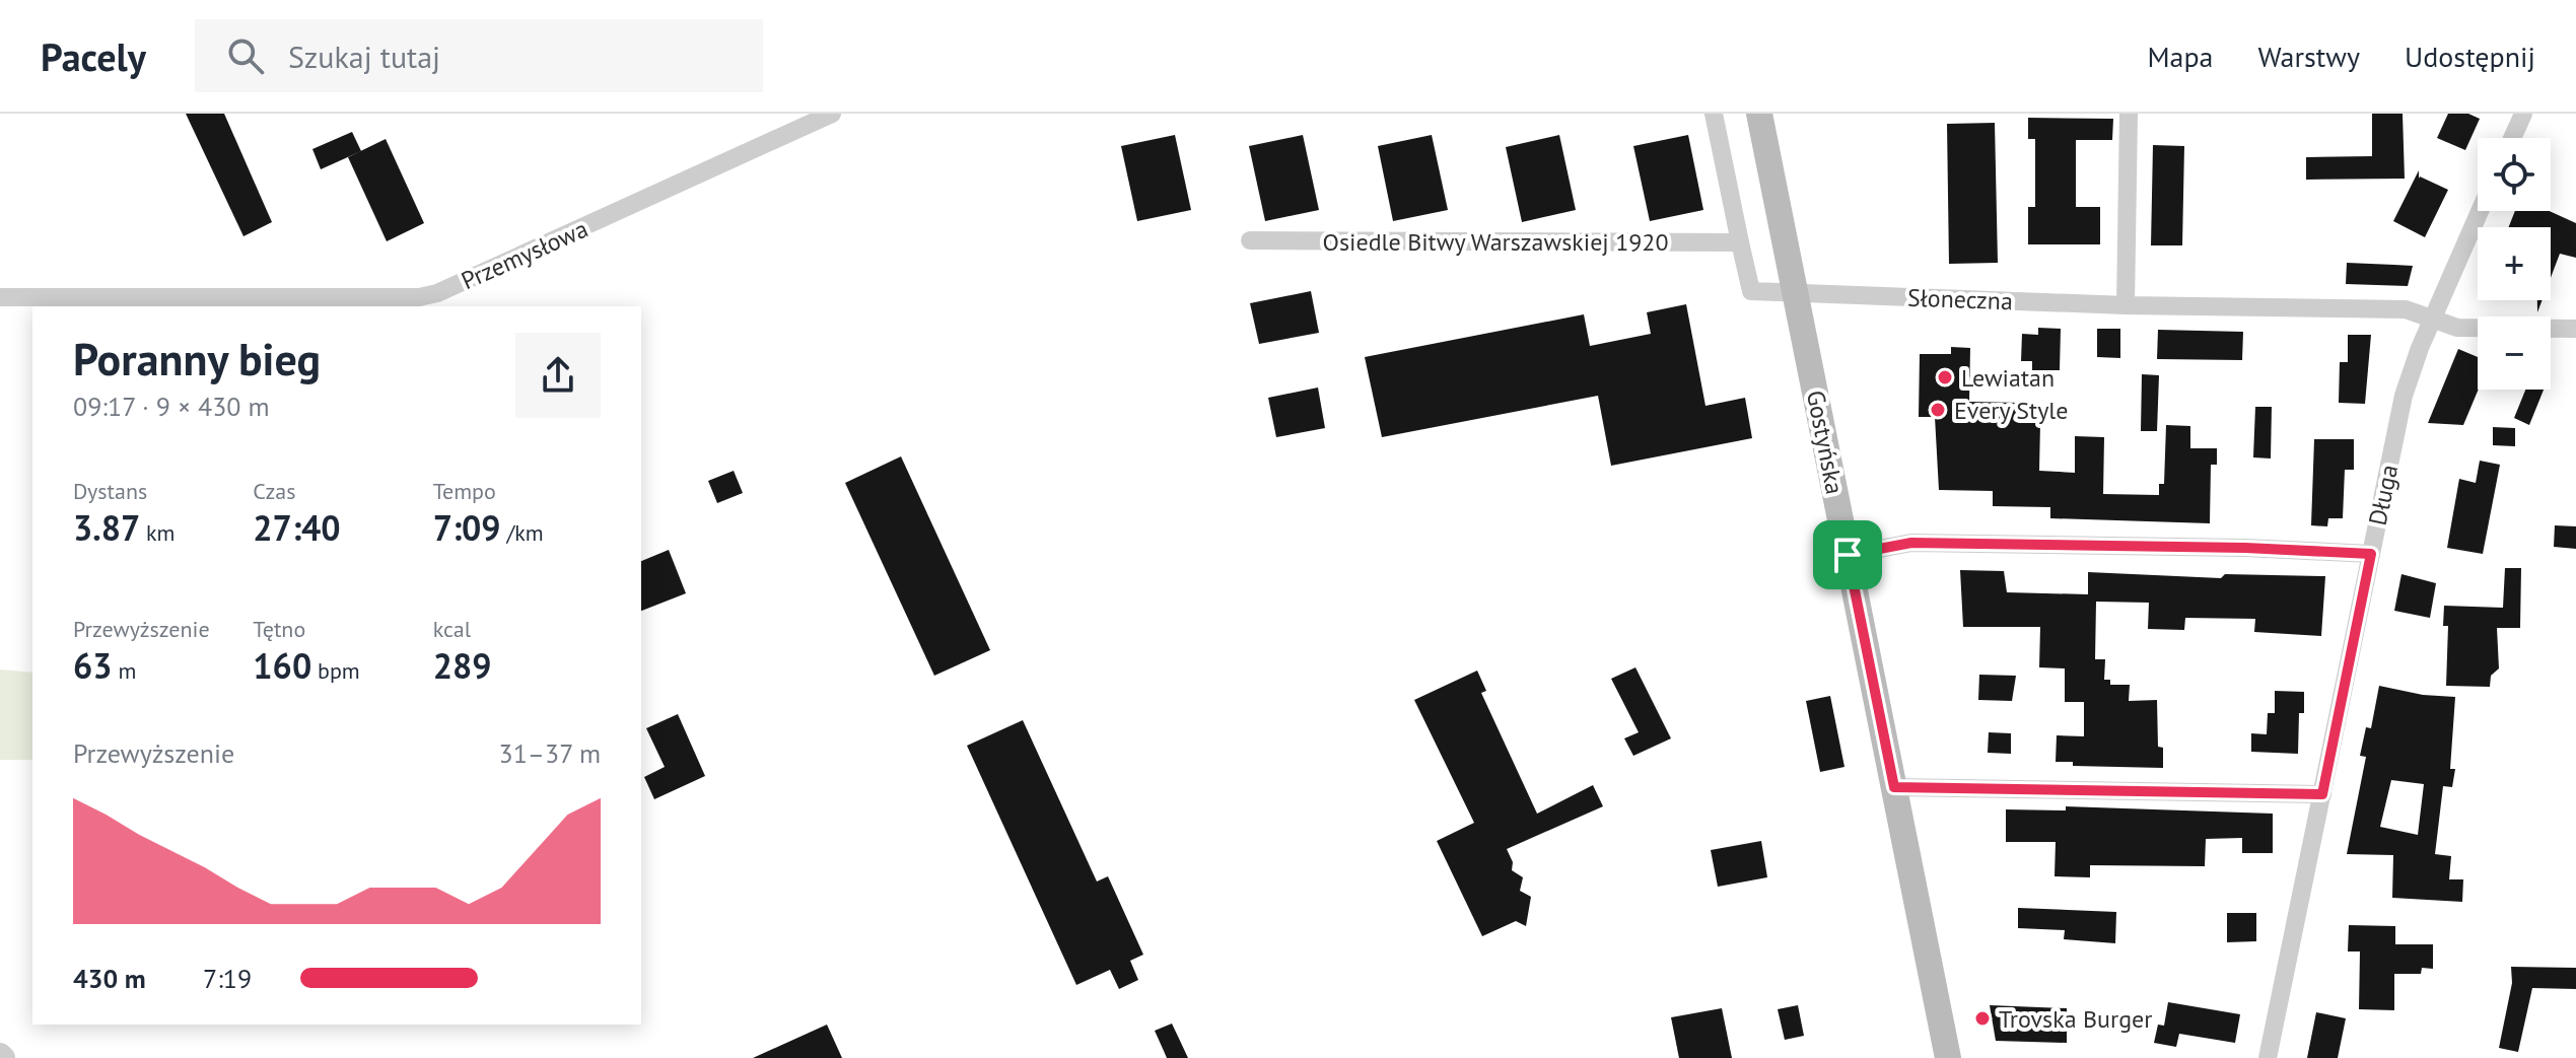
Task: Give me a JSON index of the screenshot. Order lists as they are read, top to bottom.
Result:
{
  "streets": {
    "main road": ["Gostyńska"],
    "street": [
      "Osiedle Bitwy Warszawskiej 1920",
      "Przemysłowa",
      "Słoneczna",
      "Długa"
    ]
  },
  "crossings": [
    ["Słoneczna", "Gostyńska"],
    ["Słoneczna", "Długa"]
  ],
  "places": ["Lewiatan", "Every Style", "Trovska Burger"],
  "page": {
    "header": "Pacely",
    "search": "Szukaj tutaj",
    "nav": ["Mapa", "Warstwy", "Udostępnij"],
    "map_buttons": ["+", "−"],
    "heading": ["Poranny bieg", "09:17 · 9 × 430 m"],
    "stats": [
      ["Dystans", "3.87 km"],
      ["Czas", "27:40"],
      ["Tempo", "7:09 /km"],
      ["Przewyższenie", "63 m"],
      ["Tętno", "160 bpm"],
      ["kcal", "289"]
    ],
    "chart": ["Przewyższenie", "31–37 m"],
    "list": [
      {
        "name": "430 m",
        "note": "7:19"
      }
    ]
  }
}
